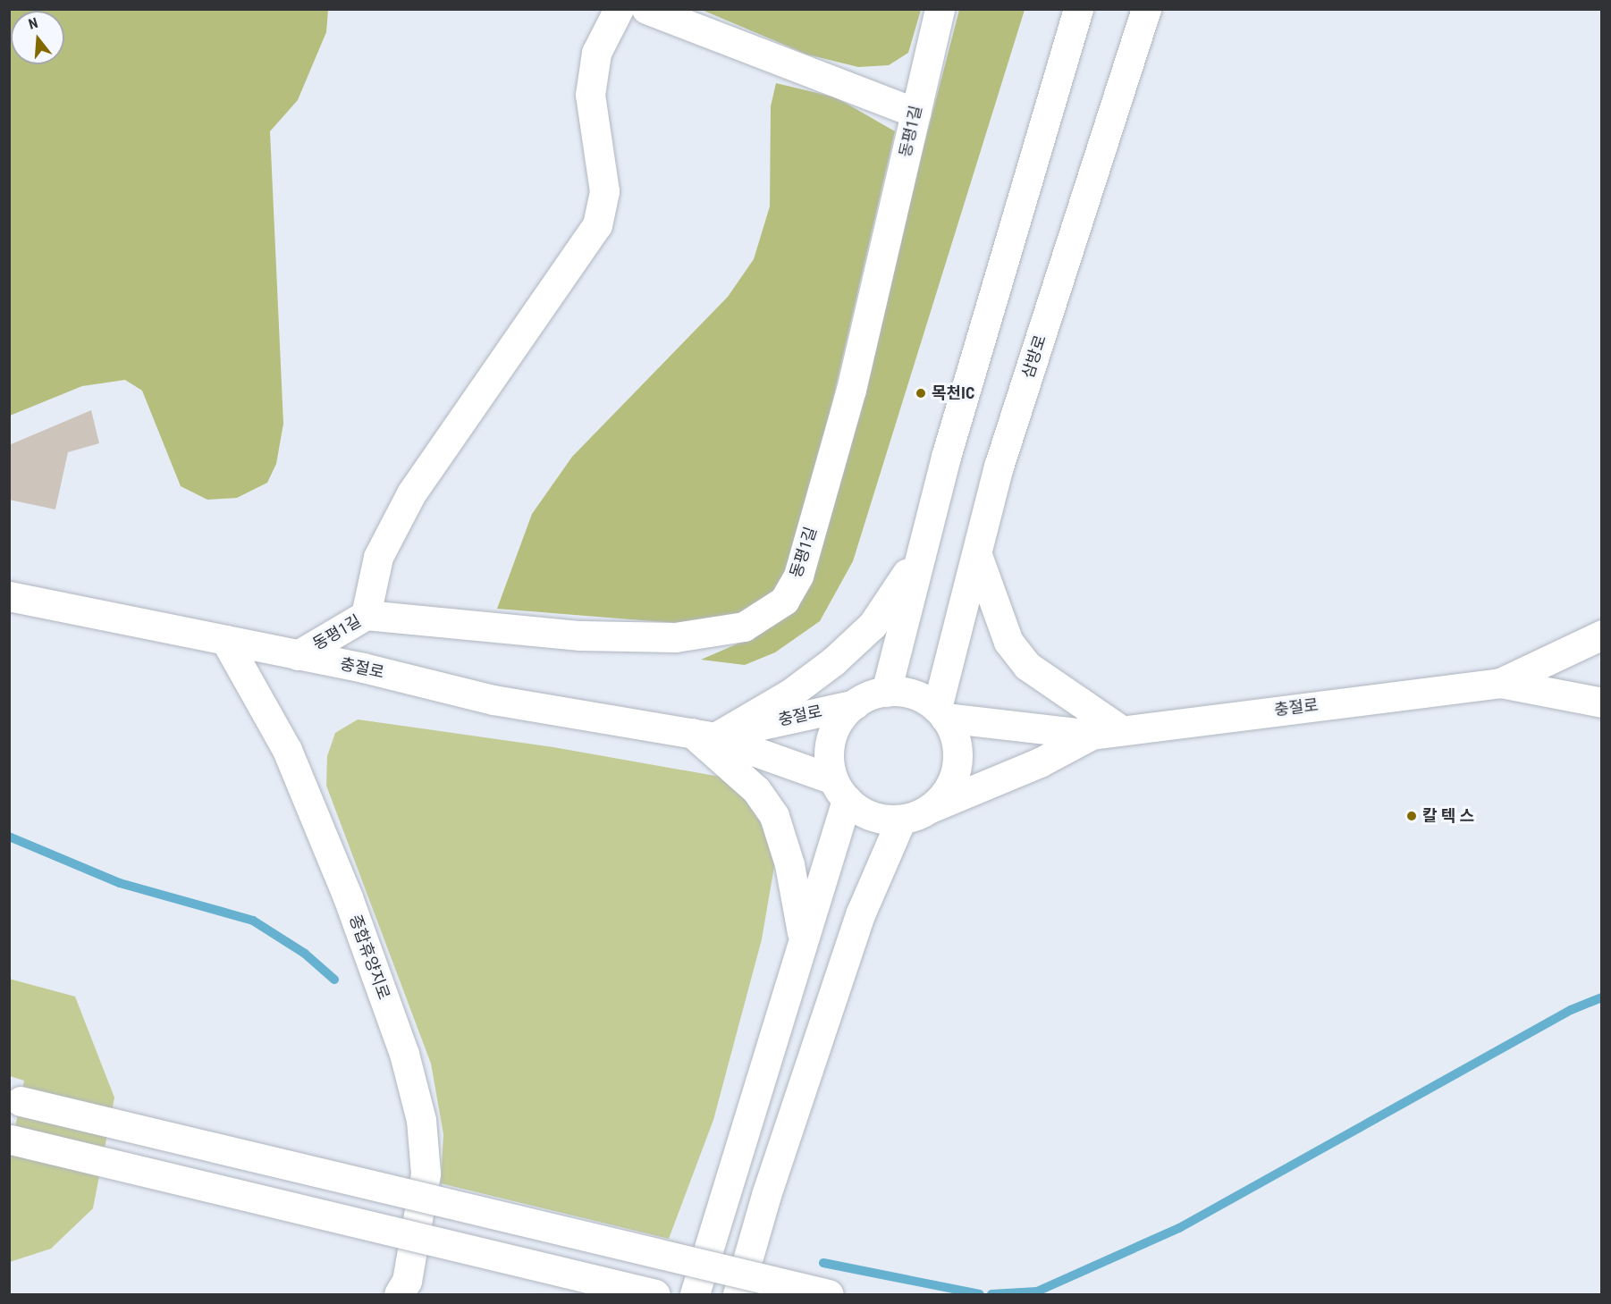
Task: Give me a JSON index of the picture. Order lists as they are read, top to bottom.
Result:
{
  "streets": {
    "main road": [
      "동평1길",
      "삼방로",
      "충절로",
      "종합휴양지로"
    ]
  },
  "crossings": [
    ["동평1길", "충절로"],
    ["삼방로", "충절로"],
    ["충절로", "종합휴양지로"]
  ],
  "places": ["목천IC", "칼 텍 스"],
  "north": "top"
}
